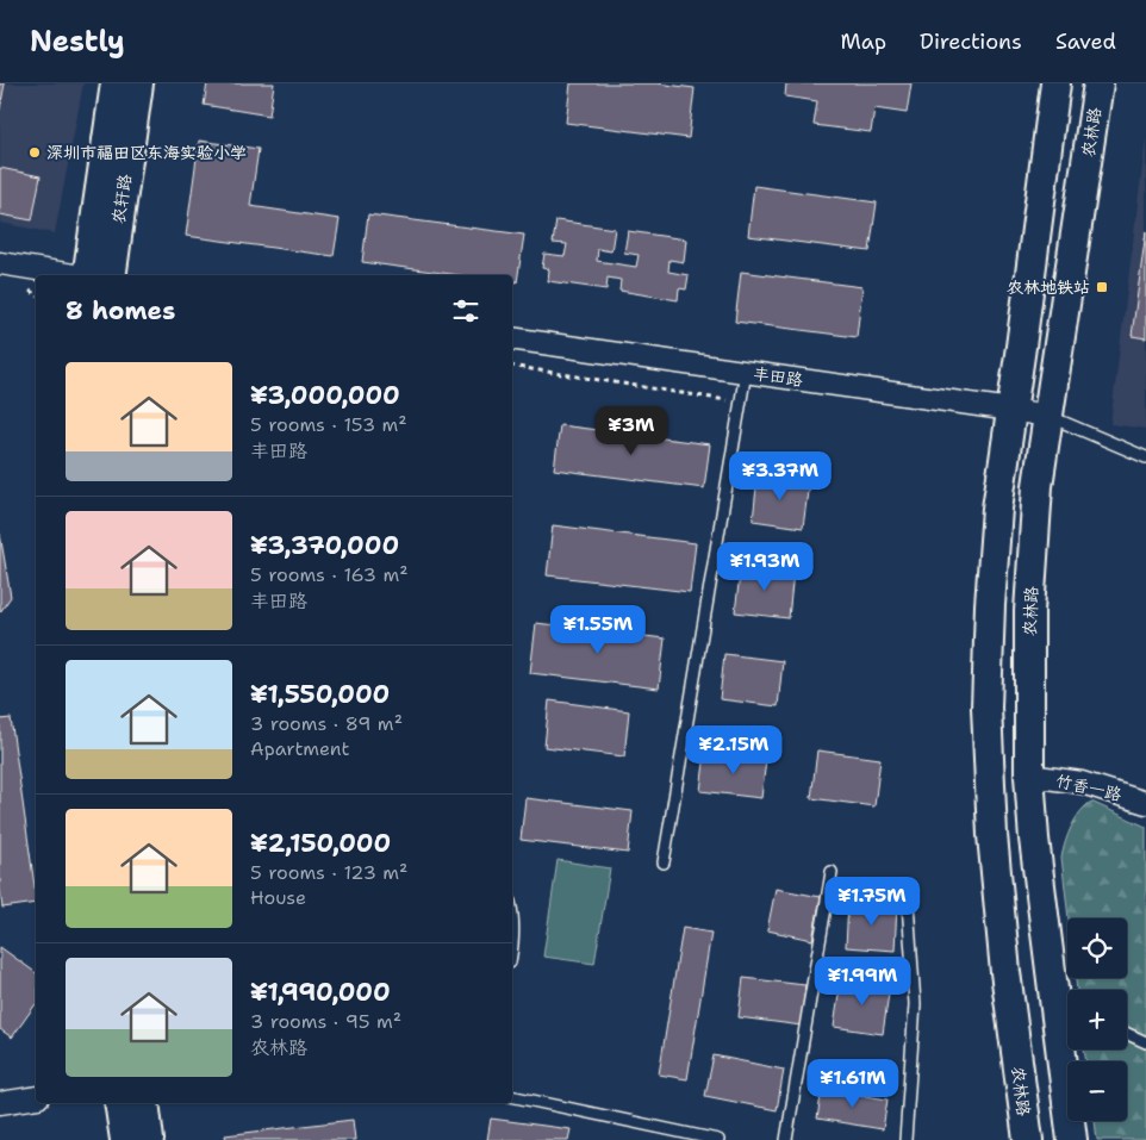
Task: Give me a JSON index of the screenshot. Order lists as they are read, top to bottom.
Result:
{
  "streets": {
    "main road": ["农林路", "农轩路"],
    "street": ["丰田路", "竹香一路"]
  },
  "crossings": [
    ["农林路", "丰田路"],
    ["农林路", "竹香一路"]
  ],
  "places": {
    "other": ["深圳市福田区东海实验小学"],
    "transit": ["农林地铁站"]
  },
  "page": {
    "header": "Nestly",
    "nav": ["Map", "Directions", "Saved"],
    "heading": "8 homes",
    "list": [
      {
        "name": "¥3,000,000",
        "note": "5 rooms · 153 m² · 丰田路"
      },
      {
        "name": "¥3,370,000",
        "note": "5 rooms · 163 m² · 丰田路"
      },
      {
        "name": "¥1,550,000",
        "note": "3 rooms · 89 m² · Apartment"
      },
      {
        "name": "¥2,150,000",
        "note": "5 rooms · 123 m² · House"
      },
      {
        "name": "¥1,990,000",
        "note": "3 rooms · 95 m² · 农林路"
      }
    ],
    "price": [
      "¥3M",
      "¥3.37M",
      "¥1.93M",
      "¥1.55M",
      "¥2.15M",
      "¥1.75M",
      "¥1.99M",
      "¥1.61M"
    ],
    "map_buttons": ["+", "−"]
  }
}
